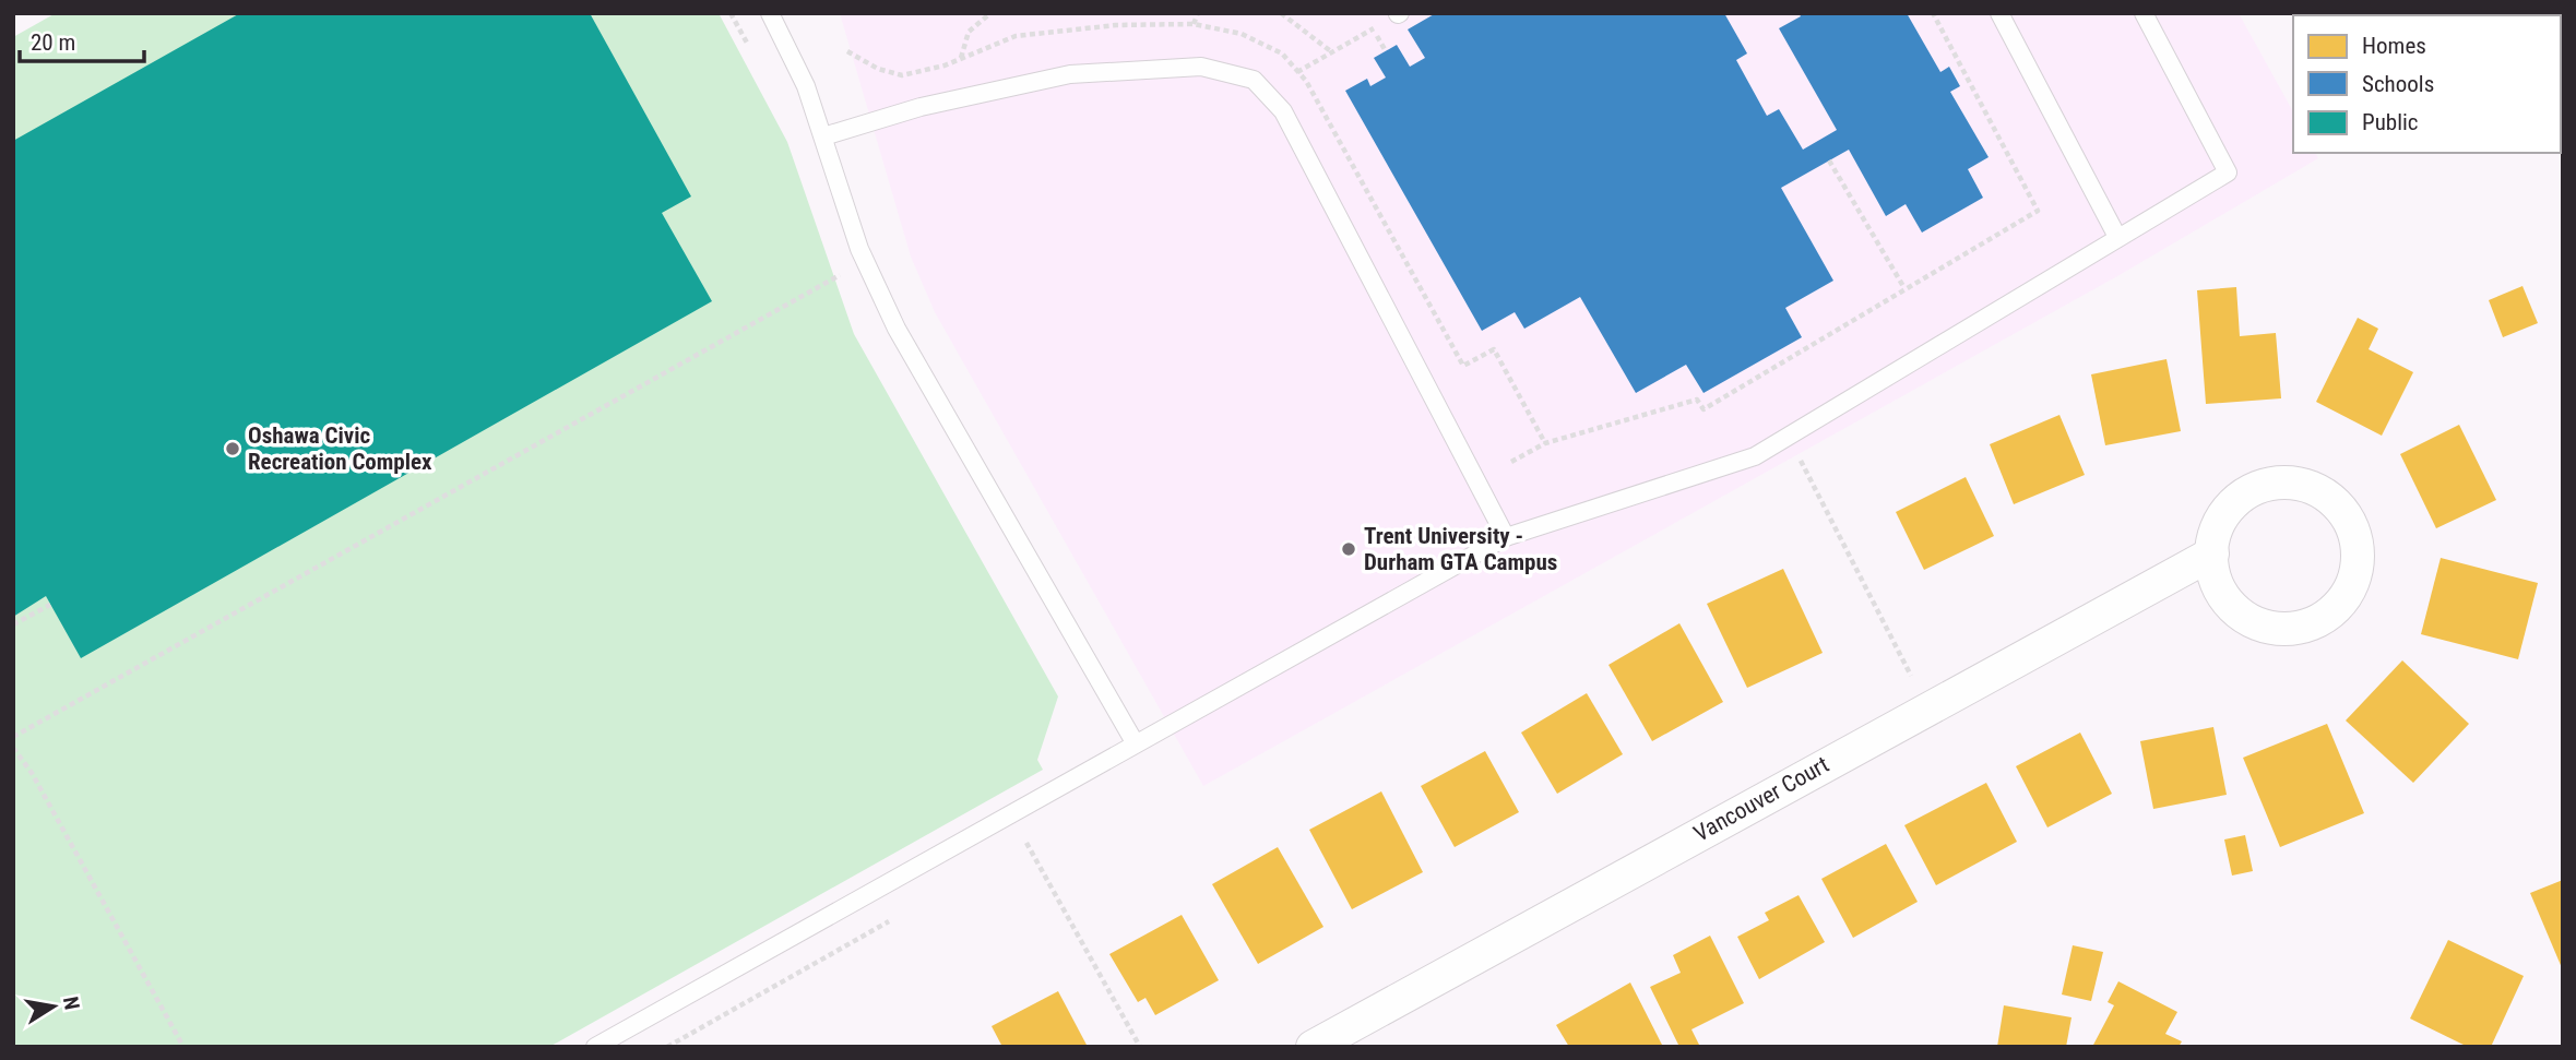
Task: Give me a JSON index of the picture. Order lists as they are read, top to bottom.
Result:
{
  "streets": {
    "street": ["Vancouver Court"]
  },
  "places": ["Oshawa Civic Recreation Complex", "Trent University - Durham GTA Campus"],
  "legend": ["Homes", "Schools", "Public"],
  "scale_bar": "20 m",
  "north": "right"
}
